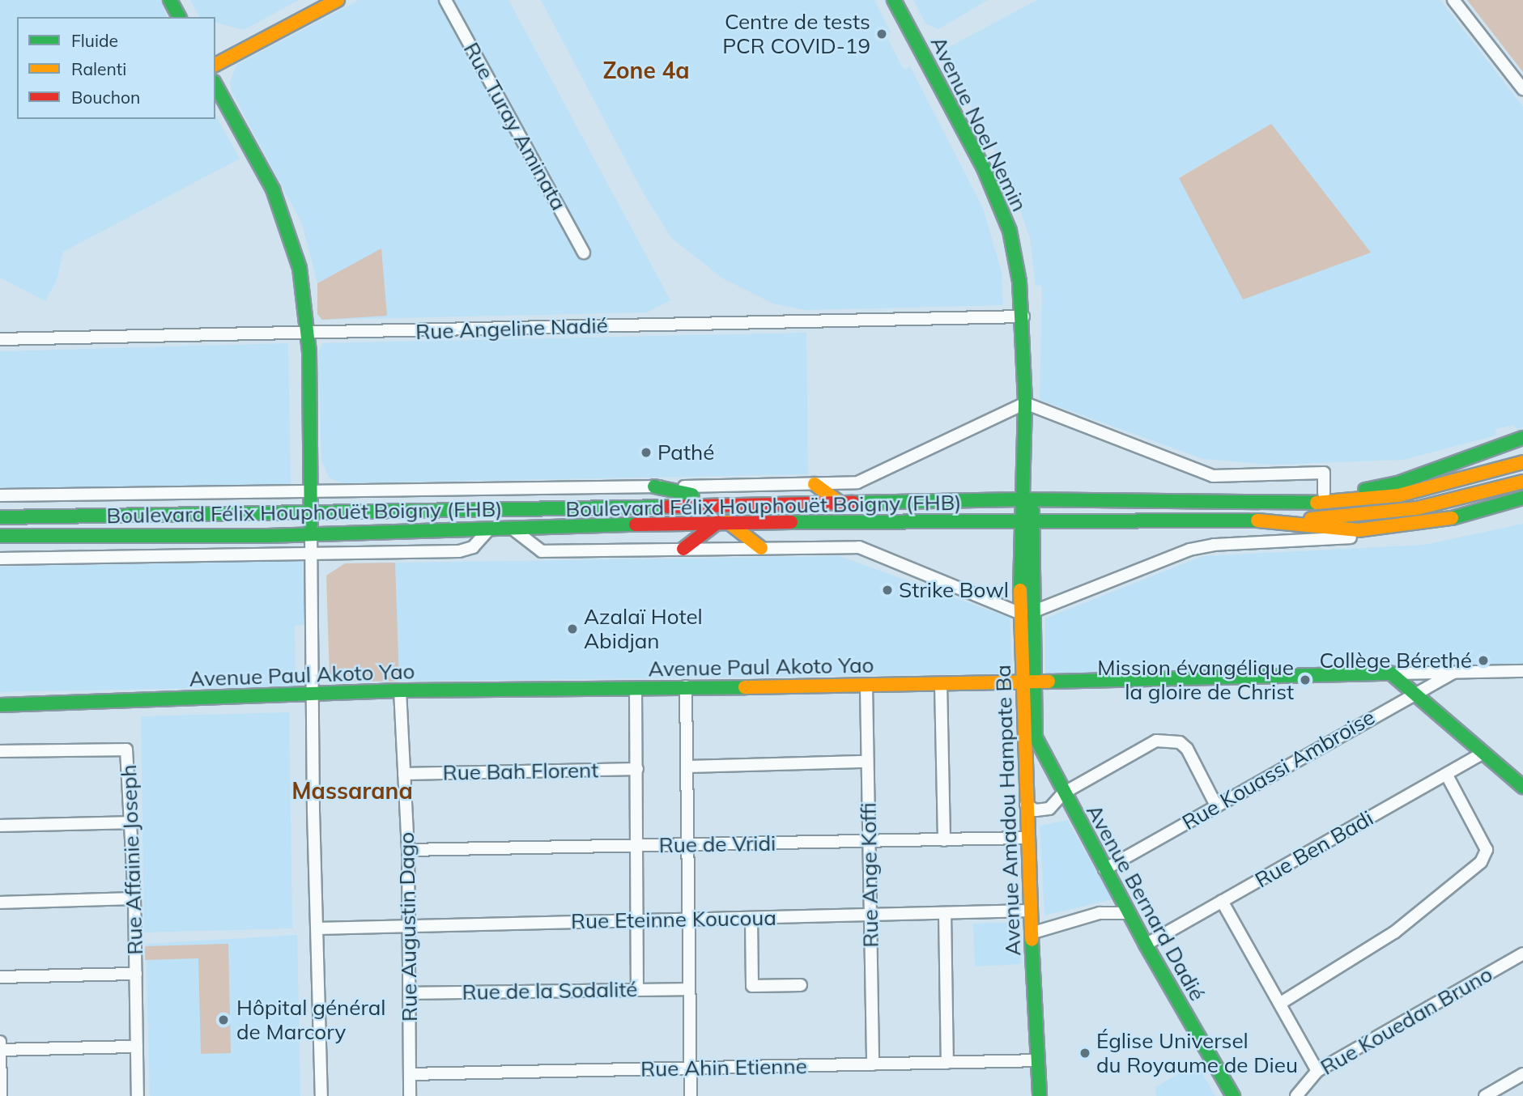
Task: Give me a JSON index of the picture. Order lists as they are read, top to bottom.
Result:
{
  "streets": {
    "main road": [
      "Avenue Noel Nemin",
      "Boulevard Félix Houphouët Boigny (FHB)",
      "Avenue Paul Akoto Yao",
      "Avenue Amadou Hampate Ba",
      "Avenue Bernard Dadié"
    ],
    "street": [
      "Rue Turay Aminata",
      "Rue Angeline Nadié",
      "Rue Kouassi Ambroise",
      "Rue Bah Florent",
      "Rue de Vridi",
      "Rue Ben Badi",
      "Rue Affainie Joseph",
      "Rue Ange Koffi",
      "Rue Eteinne Koucoua",
      "Rue Augustin Dago",
      "Rue de la Sodalité",
      "Rue Kouedan Bruno",
      "Rue Ahin Etienne"
    ]
  },
  "crossings": [
    ["Avenue Noel Nemin", "Rue Angeline Nadié"],
    ["Avenue Noel Nemin", "Boulevard Félix Houphouët Boigny (FHB)"],
    ["Avenue Noel Nemin", "Avenue Amadou Hampate Ba"],
    ["Boulevard Félix Houphouët Boigny (FHB)", "Avenue Amadou Hampate Ba"],
    ["Avenue Paul Akoto Yao", "Rue Kouassi Ambroise"],
    ["Avenue Paul Akoto Yao", "Avenue Amadou Hampate Ba"],
    ["Avenue Paul Akoto Yao", "Rue Ange Koffi"],
    ["Avenue Paul Akoto Yao", "Rue Augustin Dago"],
    ["Rue Kouassi Ambroise", "Avenue Bernard Dadié"],
    ["Rue Bah Florent", "Rue Augustin Dago"],
    ["Avenue Amadou Hampate Ba", "Rue de Vridi"],
    ["Avenue Amadou Hampate Ba", "Avenue Bernard Dadié"],
    ["Avenue Amadou Hampate Ba", "Rue Eteinne Koucoua"],
    ["Avenue Amadou Hampate Ba", "Rue Ahin Etienne"],
    ["Rue de Vridi", "Rue Ange Koffi"],
    ["Rue de Vridi", "Rue Augustin Dago"],
    ["Rue Ben Badi", "Avenue Bernard Dadié"],
    ["Rue Ange Koffi", "Rue Eteinne Koucoua"],
    ["Rue Ange Koffi", "Rue Ahin Etienne"],
    ["Rue Eteinne Koucoua", "Rue Augustin Dago"],
    ["Rue Augustin Dago", "Rue de la Sodalité"],
    ["Rue Augustin Dago", "Rue Ahin Etienne"]
  ],
  "districts": ["Zone 4a", "Massarana"],
  "places": [
    "Centre de tests PCR COVID-19",
    "Pathé",
    "Strike Bowl",
    "Azalaï Hotel Abidjan",
    "Collège Bérethé",
    "Mission évangélique la gloire de Christ",
    "Hôpital général de Marcory",
    "Église Universel du Royaume de Dieu"
  ],
  "legend": ["Fluide", "Ralenti", "Bouchon"]
}
